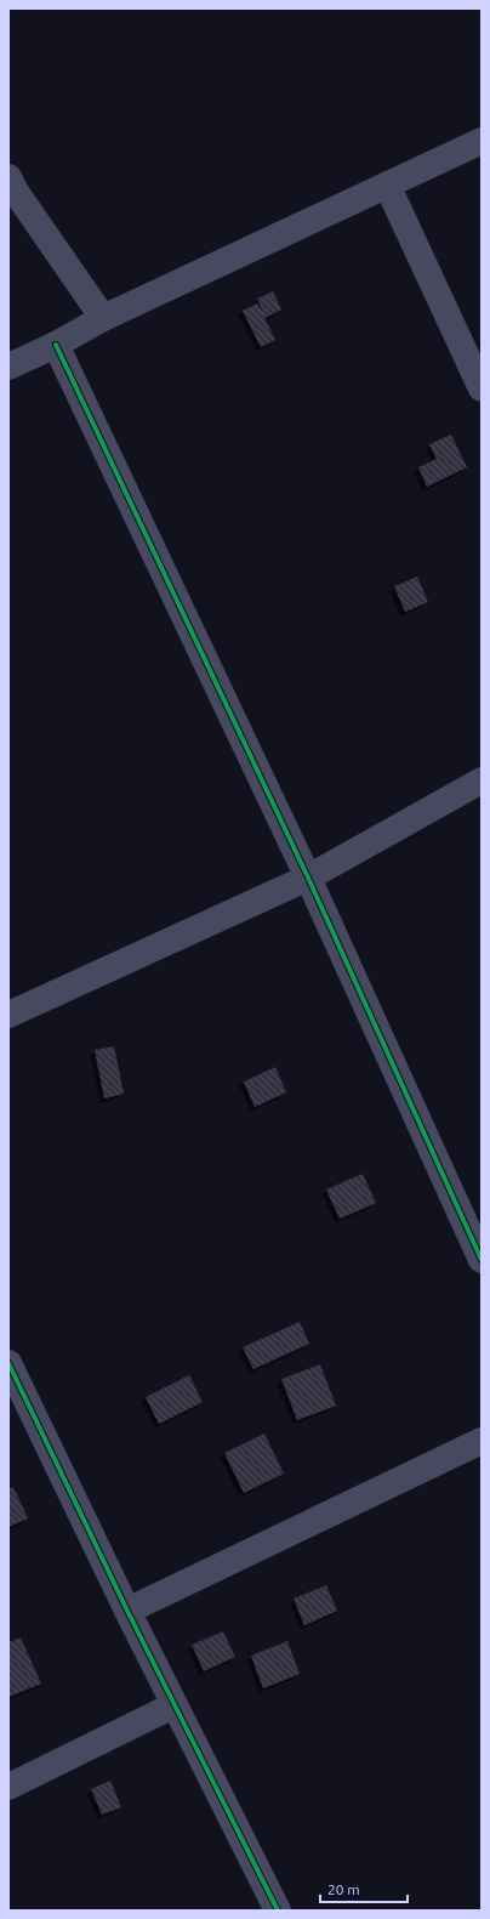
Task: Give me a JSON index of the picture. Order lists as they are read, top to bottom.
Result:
{
  "scale_bar": "20 m"
}
